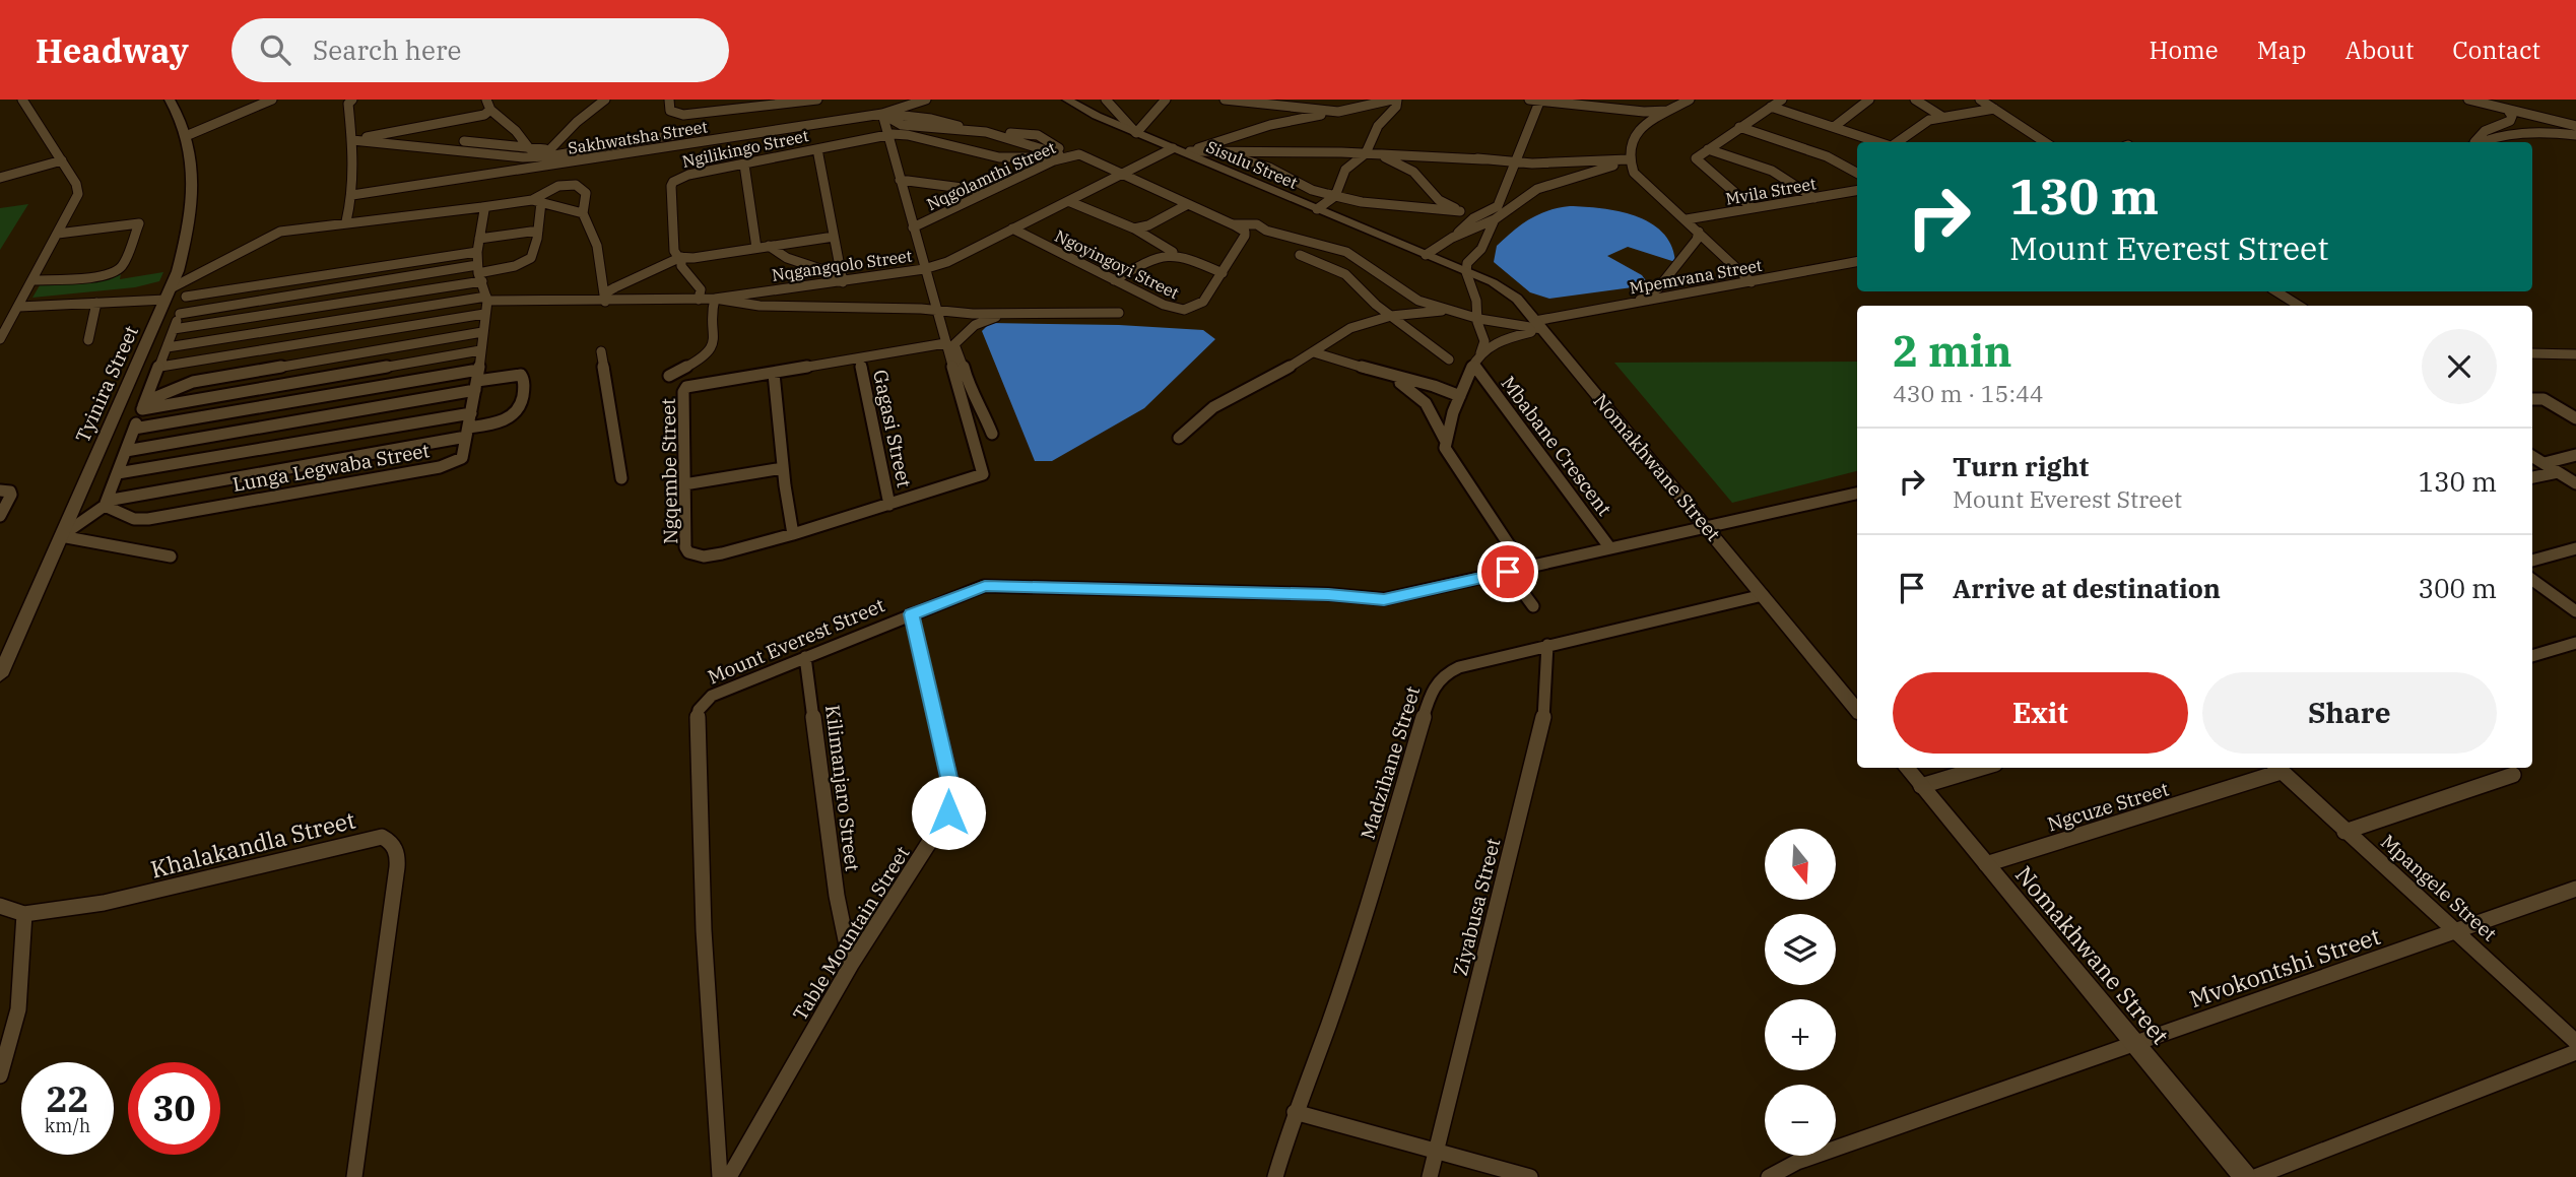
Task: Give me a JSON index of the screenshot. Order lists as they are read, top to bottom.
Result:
{
  "streets": {
    "street": [
      "Sakhwatsha Street",
      "Ngilikingo Street",
      "Sisulu Street",
      "Nqgolamthi Street",
      "Mvila Street",
      "Ngoyingoyi Street",
      "Nqgangqolo Street",
      "Mpemvana Street",
      "Tyinira Street",
      "Gagasi Street",
      "Mbabane Crescent",
      "Lunga Legwaba Street",
      "Nomakhwane Street",
      "Ngqembe Street",
      "Mount Everest Street",
      "Madzihane Street",
      "Kilimanjaro Street",
      "Ngcuze Street",
      "Khalakandla Street",
      "Mpangele Street",
      "Ziyabusa Street",
      "Table Mountain Street",
      "Mvokontshi Street"
    ]
  },
  "crossings": [
    ["Ngilikingo Street", "Nqgolamthi Street"],
    ["Sisulu Street", "Nqgangqolo Street"],
    ["Sisulu Street", "Nomakhwane Street"],
    ["Nqgolamthi Street", "Nqgangqolo Street"],
    ["Ngoyingoyi Street", "Nqgangqolo Street"],
    ["Nqgangqolo Street", "Lunga Legwaba Street"],
    ["Mpemvana Street", "Nomakhwane Street"],
    ["Gagasi Street", "Ngqembe Street"],
    ["Mbabane Crescent", "Mount Everest Street"],
    ["Nomakhwane Street", "Mount Everest Street"],
    ["Nomakhwane Street", "Madzihane Street"],
    ["Nomakhwane Street", "Ngcuze Street"],
    ["Nomakhwane Street", "Mvokontshi Street"],
    ["Mount Everest Street", "Kilimanjaro Street"],
    ["Mount Everest Street", "Table Mountain Street"],
    ["Madzihane Street", "Ziyabusa Street"],
    ["Kilimanjaro Street", "Table Mountain Street"],
    ["Ngcuze Street", "Mpangele Street"],
    ["Mpangele Street", "Mvokontshi Street"]
  ],
  "north": "bottom",
  "page": {
    "header": "Headway",
    "search": "Search here",
    "nav": [
      "Home",
      "Map",
      "About",
      "Contact"
    ],
    "turn": ["130 m", "Mount Everest Street"],
    "heading": ["2 min", "430 m · 15:44"],
    "list": [
      {
        "name": "Turn right",
        "note": "Mount Everest Street",
        "value": "130 m"
      },
      {
        "name": "Arrive at destination",
        "value": "300 m"
      }
    ],
    "buttons": ["Exit", "Share"],
    "map_buttons": ["+", "−"],
    "speed": "22 km/h",
    "limit": "30"
  }
}
